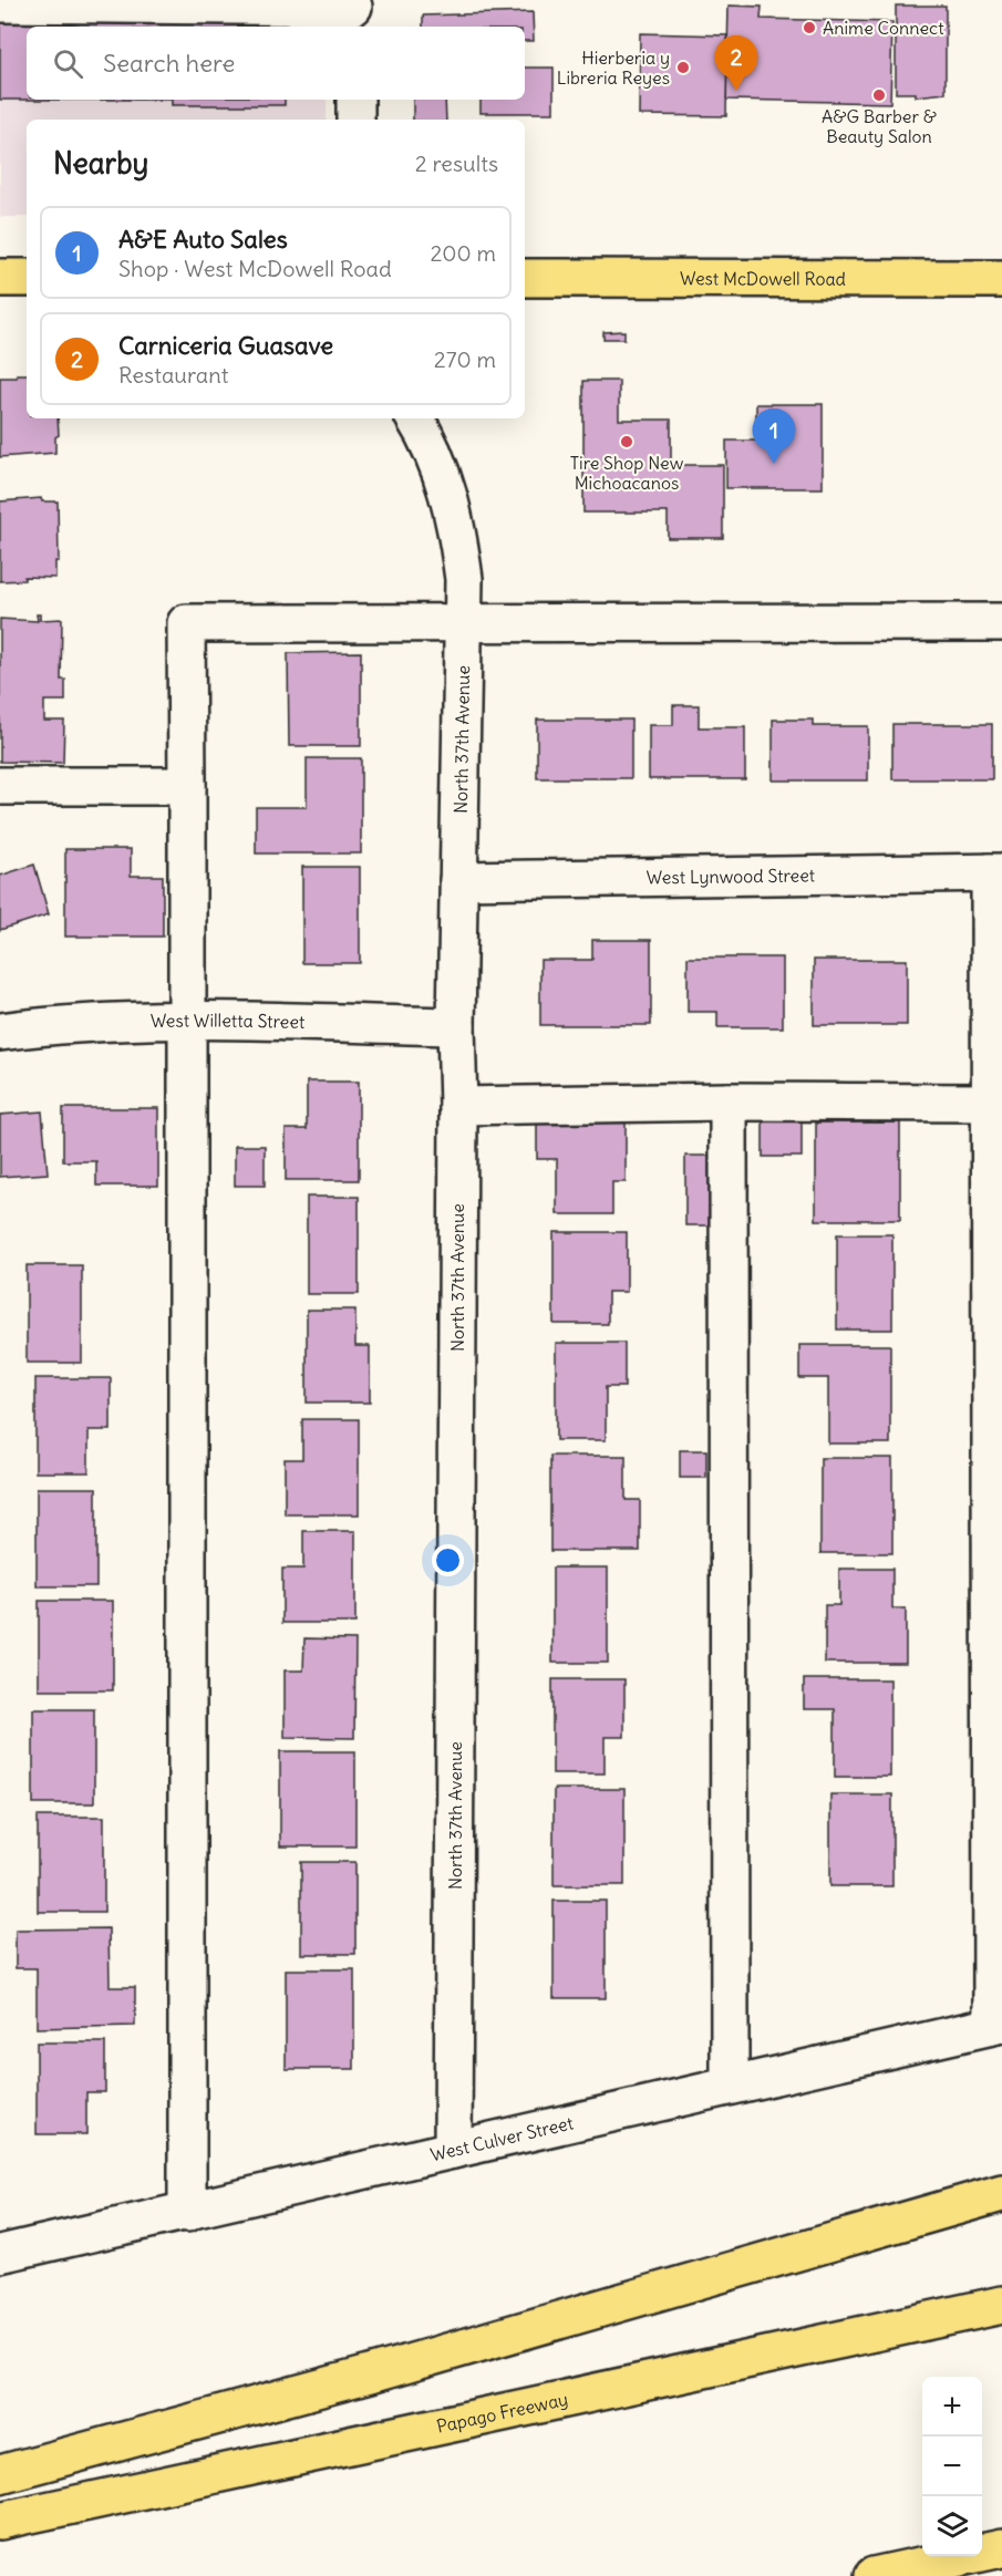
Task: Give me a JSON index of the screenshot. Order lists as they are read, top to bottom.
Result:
{
  "streets": {
    "main road": ["West McDowell Road", "Papago Freeway"],
    "street": [
      "North 37th Avenue",
      "West Lynwood Street",
      "West Willetta Street",
      "West Culver Street"
    ]
  },
  "crossings": [
    ["North 37th Avenue", "West Lynwood Street"],
    ["North 37th Avenue", "West Willetta Street"],
    ["North 37th Avenue", "West Culver Street"]
  ],
  "places": [
    "Anime Connect",
    "Hierberia y Libreria Reyes",
    "A&G Barber & Beauty Salon",
    "Tire Shop New Michoacanos"
  ],
  "page": {
    "search": "Search here",
    "pins": ["2", "1"],
    "heading": ["Nearby", "2 results"],
    "list": [
      {
        "mark": "1",
        "name": "A&E Auto Sales",
        "note": "Shop · West McDowell Road",
        "value": "200 m"
      },
      {
        "mark": "2",
        "name": "Carniceria Guasave",
        "note": "Restaurant",
        "value": "270 m"
      }
    ],
    "map_buttons": ["+", "−"]
  }
}
